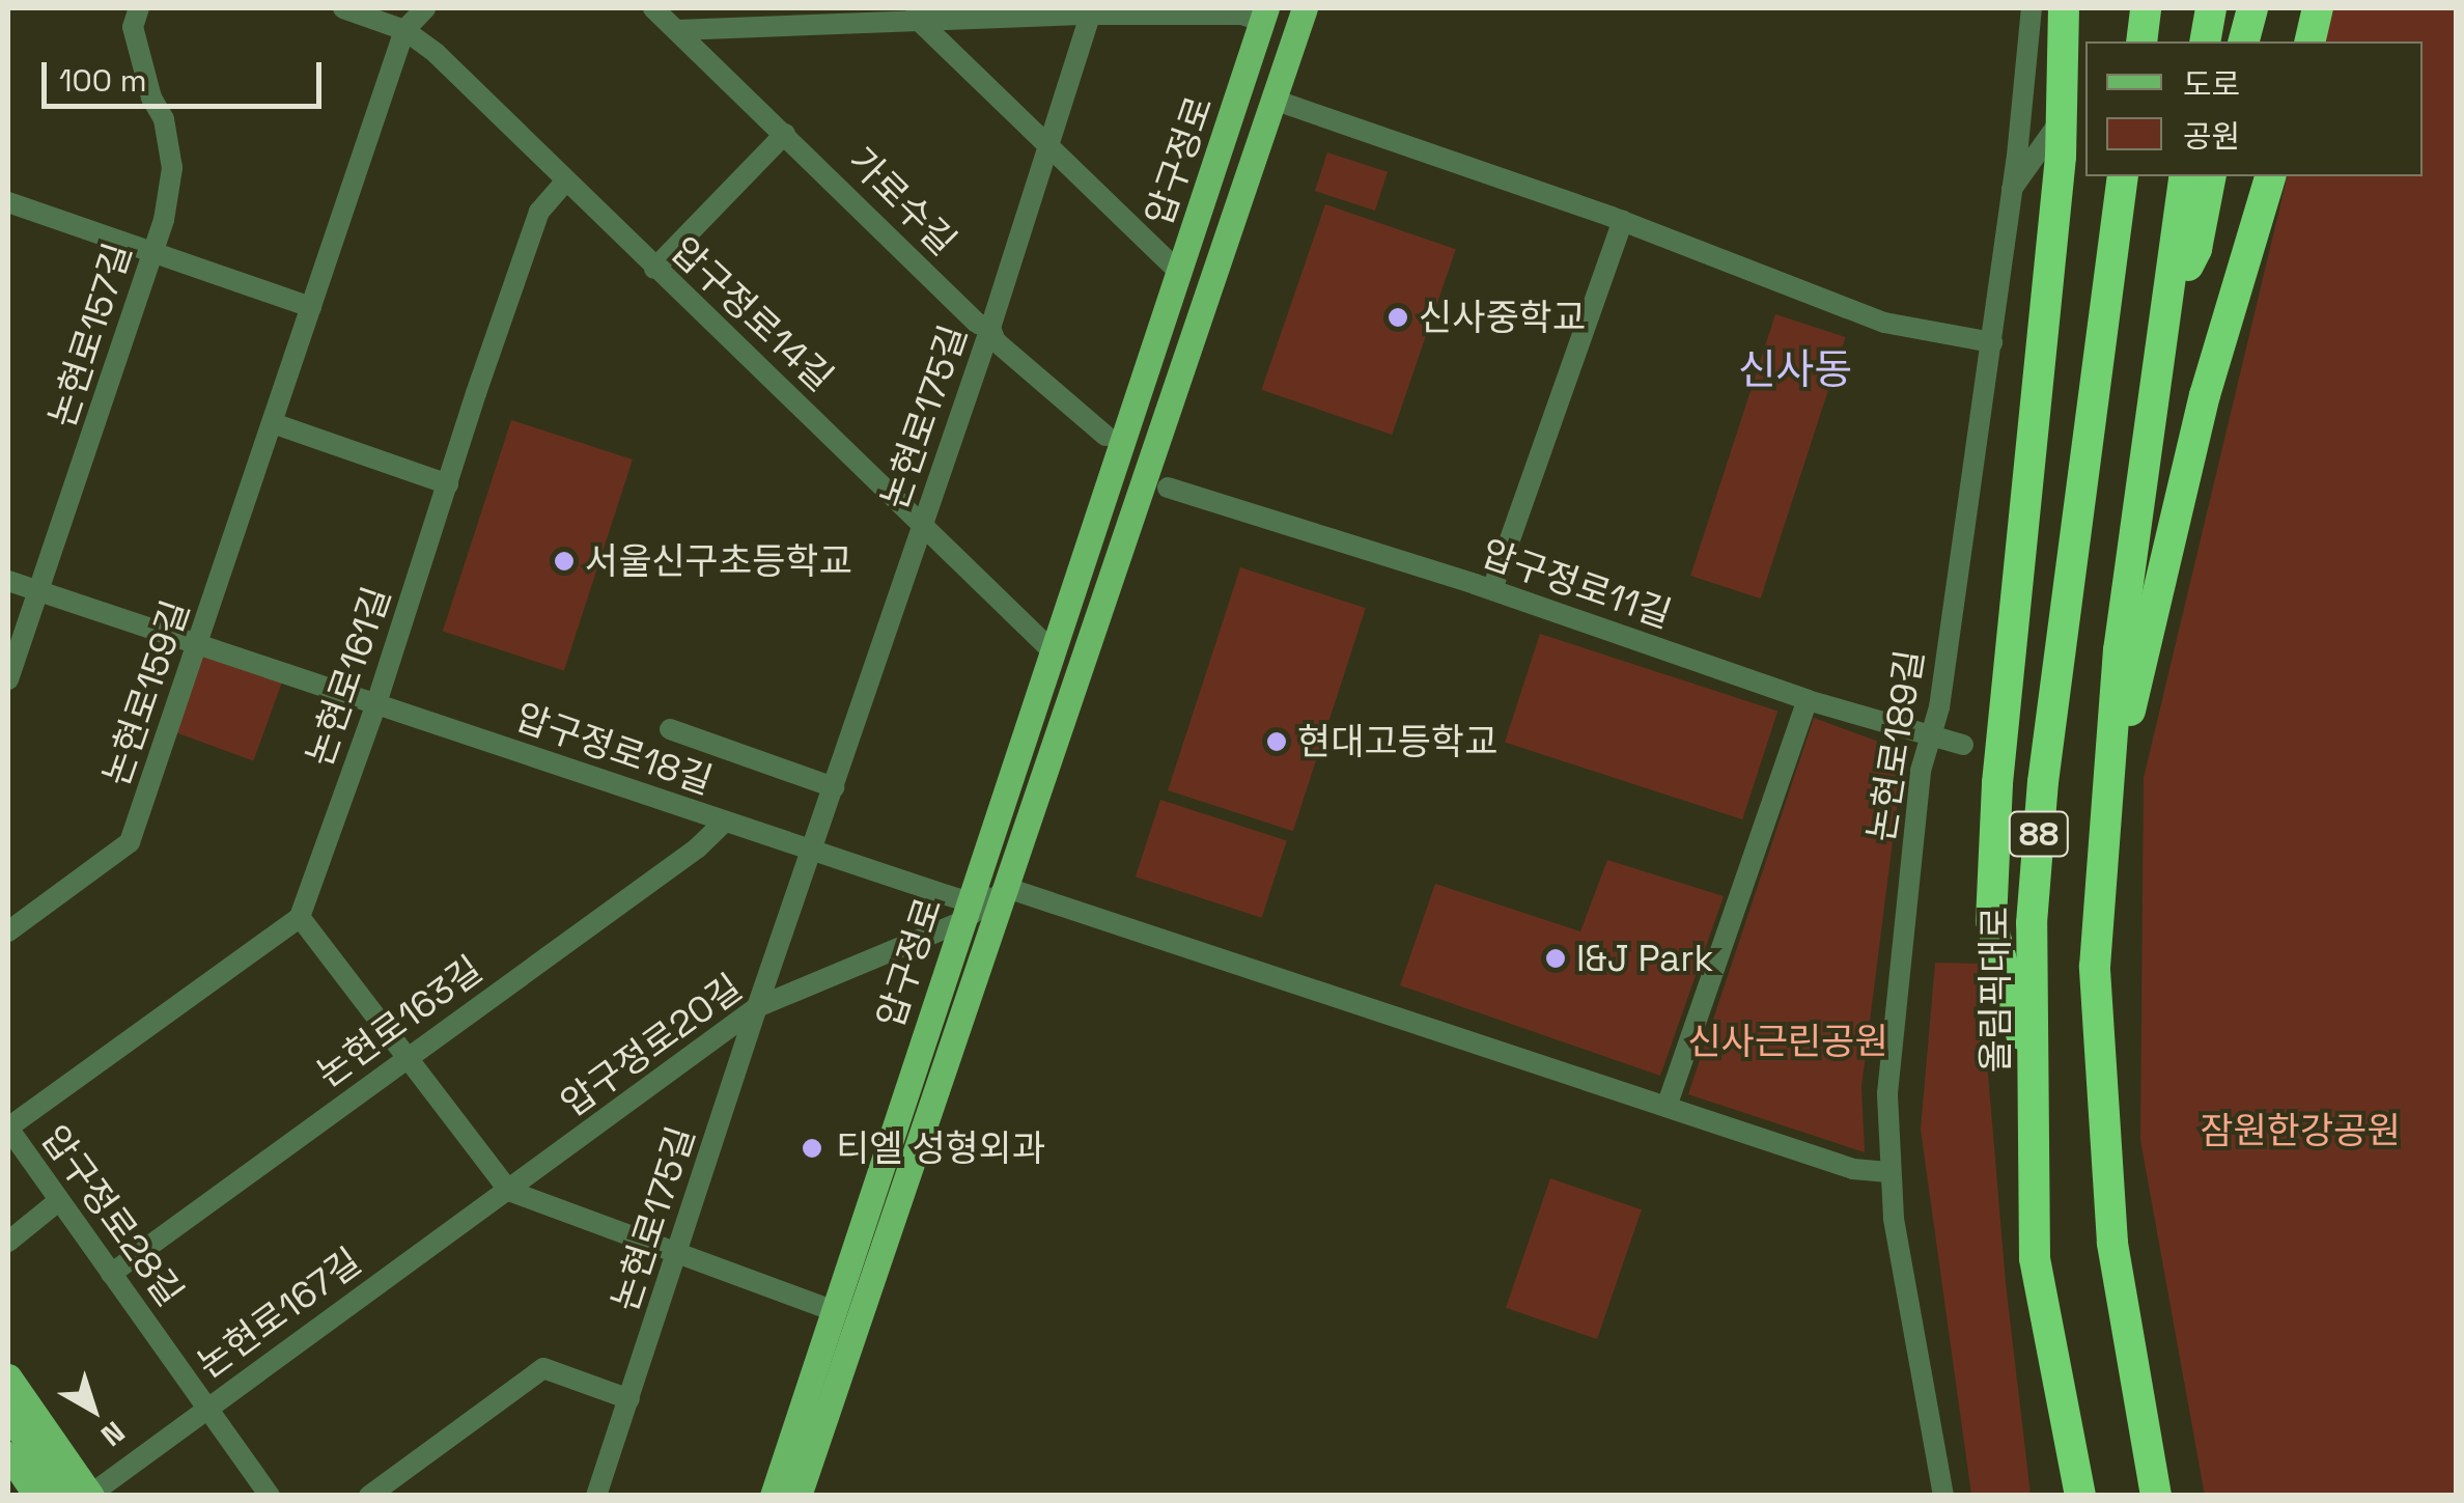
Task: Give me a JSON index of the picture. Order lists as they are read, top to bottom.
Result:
{
  "streets": {
    "highway": ["88", "올림픽대로"],
    "main road": ["압구정로"],
    "street": [
      "가로수길",
      "압구정로14길",
      "논현로157길",
      "논현로175길",
      "압구정로11길",
      "논현로161길",
      "논현로159길",
      "논현로189길",
      "압구정로18길",
      "논현로163길",
      "압구정로20길",
      "압구정로28길",
      "논현로167길"
    ]
  },
  "crossings": [
    ["압구정로", "가로수길"],
    ["압구정로", "압구정로14길"],
    ["압구정로", "논현로189길"],
    ["압구정로", "압구정로18길"],
    ["압구정로", "압구정로20길"],
    ["가로수길", "논현로175길"],
    ["압구정로14길", "논현로175길"],
    ["압구정로14길", "논현로161길"],
    ["압구정로14길", "논현로159길"],
    ["논현로157길", "압구정로18길"],
    ["논현로175길", "압구정로18길"],
    ["논현로175길", "압구정로20길"],
    ["압구정로11길", "논현로189길"],
    ["논현로161길", "압구정로18길"],
    ["논현로159길", "압구정로18길"],
    ["압구정로18길", "논현로163길"],
    ["압구정로18길", "압구정로20길"],
    ["논현로163길", "압구정로28길"],
    ["압구정로20길", "논현로167길"],
    ["압구정로28길", "논현로167길"]
  ],
  "districts": ["신사동"],
  "parks": ["신사근린공원", "잠원한강공원"],
  "places": [
    "신사중학교",
    "서울신구초등학교",
    "현대고등학교",
    "I&J Park",
    "티엘 성형외과"
  ],
  "legend": ["도로", "공원"],
  "scale_bar": "100 m",
  "north": "bottom right"
}
